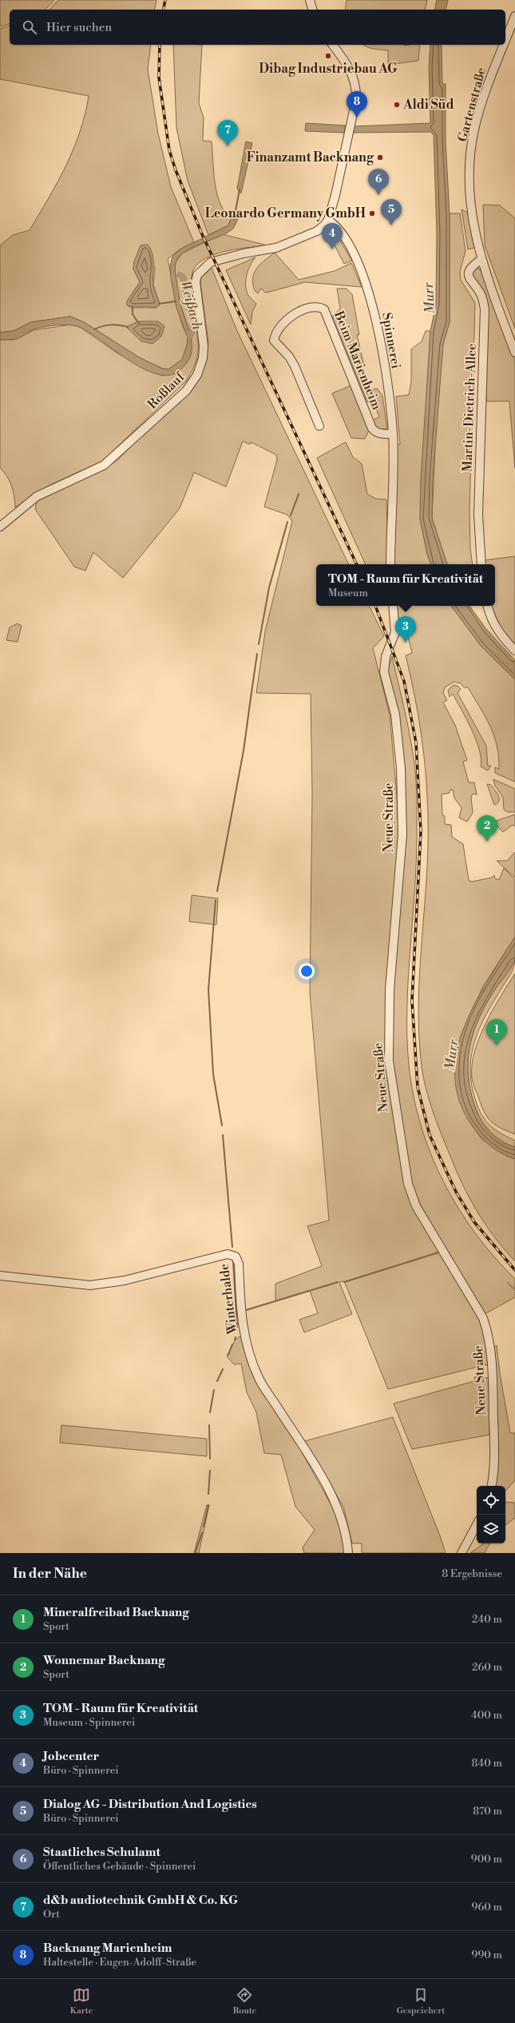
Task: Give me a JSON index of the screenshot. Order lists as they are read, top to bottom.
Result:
{
  "streets": {
    "street": [
      "Gartenstraße",
      "Spinnerei",
      "Beim Marienheim",
      "Roßlauf",
      "Martin-Dietrich-Allee",
      "Neue Straße",
      "Winterhalde"
    ]
  },
  "crossings": [
    ["Gartenstraße", "Martin-Dietrich-Allee"],
    ["Spinnerei", "Beim Marienheim"],
    ["Spinnerei", "Roßlauf"]
  ],
  "water": ["Murr", "Weißach"],
  "places": [
    "Dibag Industriebau AG",
    "Aldi Süd",
    "Finanzamt Backnang",
    "Leonardo Germany GmbH"
  ],
  "page": {
    "search": "Hier suchen",
    "pins": [
      "8",
      "7",
      "6",
      "5",
      "4",
      "3",
      "2",
      "1"
    ],
    "popup": ["TOM - Raum für Kreativität", "Museum"],
    "heading": ["In der Nähe", "8 Ergebnisse"],
    "list": [
      {
        "mark": "1",
        "name": "Mineralfreibad Backnang",
        "note": "Sport",
        "value": "240 m"
      },
      {
        "mark": "2",
        "name": "Wonnemar Backnang",
        "note": "Sport",
        "value": "260 m"
      },
      {
        "mark": "3",
        "name": "TOM - Raum für Kreativität",
        "note": "Museum · Spinnerei",
        "value": "400 m"
      },
      {
        "mark": "4",
        "name": "Jobcenter",
        "note": "Büro · Spinnerei",
        "value": "840 m"
      },
      {
        "mark": "5",
        "name": "Dialog AG - Distribution And Logistics",
        "note": "Büro · Spinnerei",
        "value": "870 m"
      },
      {
        "mark": "6",
        "name": "Staatliches Schulamt",
        "note": "Öffentliches Gebäude · Spinnerei",
        "value": "900 m"
      },
      {
        "mark": "7",
        "name": "d&b audiotechnik GmbH & Co. KG",
        "note": "Ort",
        "value": "960 m"
      },
      {
        "mark": "8",
        "name": "Backnang Marienheim",
        "note": "Haltestelle · Eugen-Adolff-Straße",
        "value": "990 m"
      }
    ],
    "nav": ["Karte", "Route", "Gespeichert"]
  }
}
